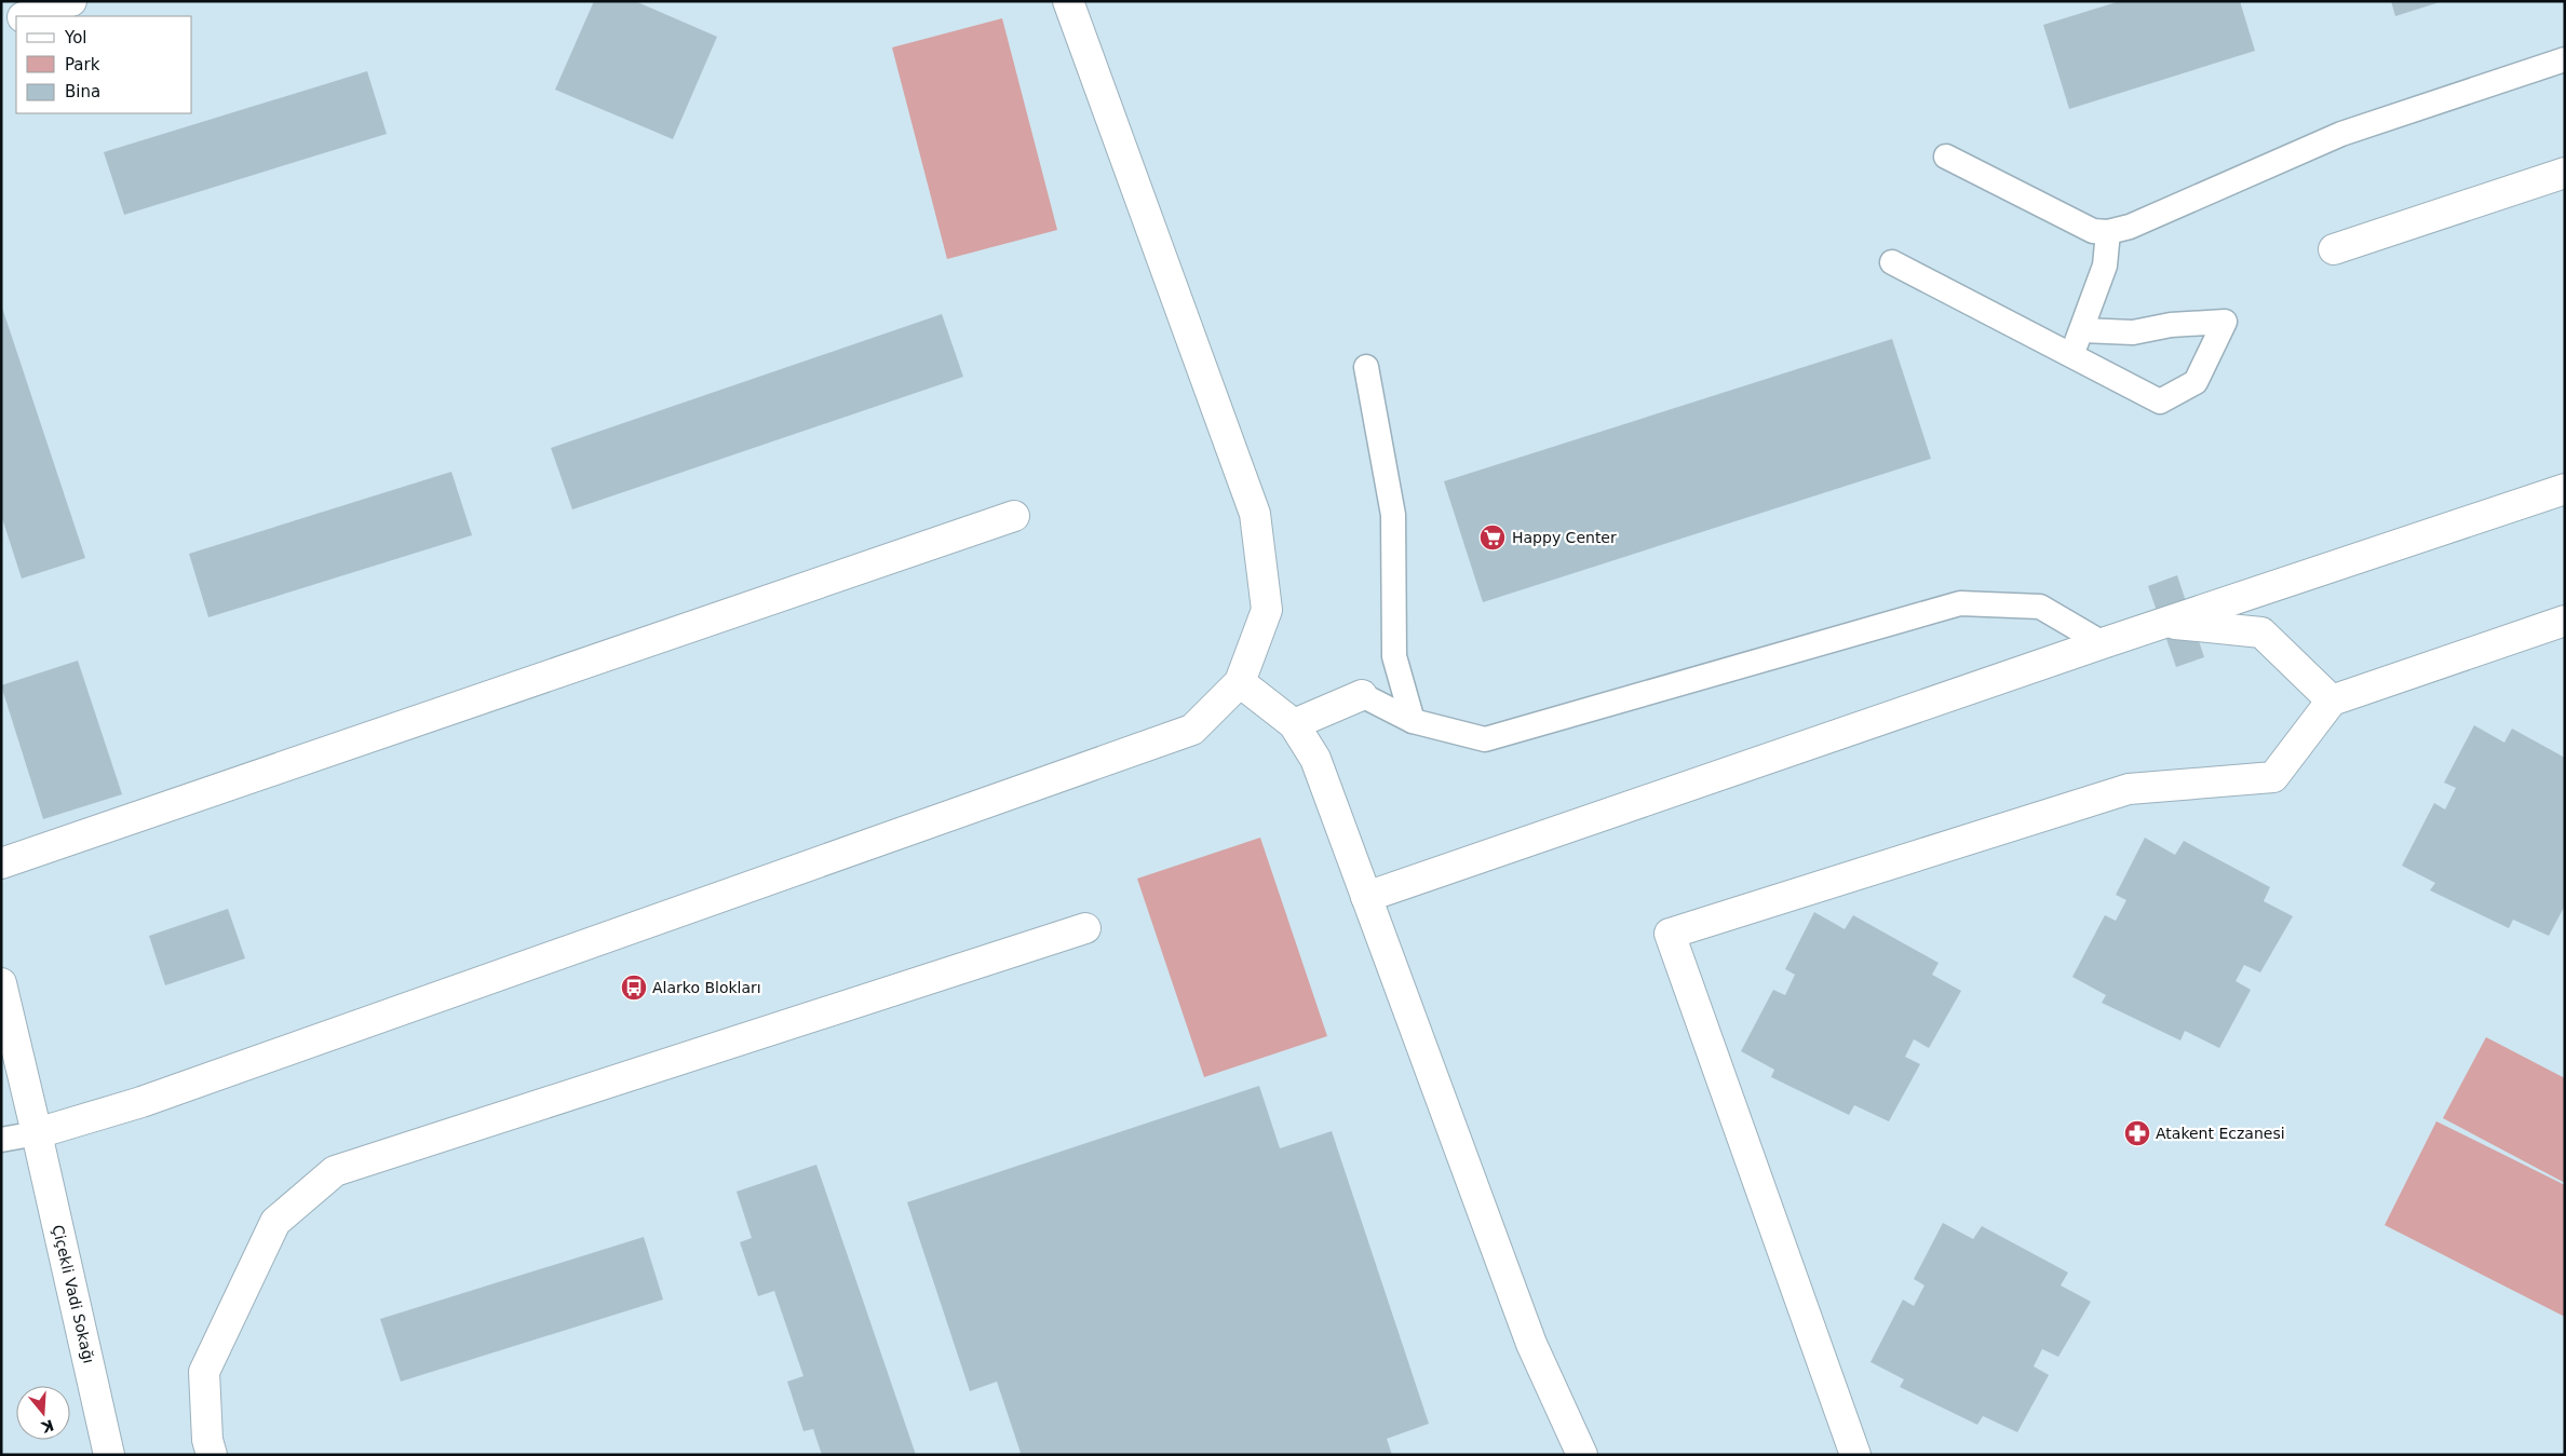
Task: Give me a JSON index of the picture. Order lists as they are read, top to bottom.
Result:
{
  "streets": {
    "street": ["Çiçekli Vadi Sokağı"]
  },
  "places": {
    "supermarket": ["Happy Center"],
    "bus stop": ["Alarko Blokları"],
    "pharmacy": ["Atakent Eczanesi"]
  },
  "legend": ["Yol", "Park", "Bina"],
  "north": "bottom"
}
